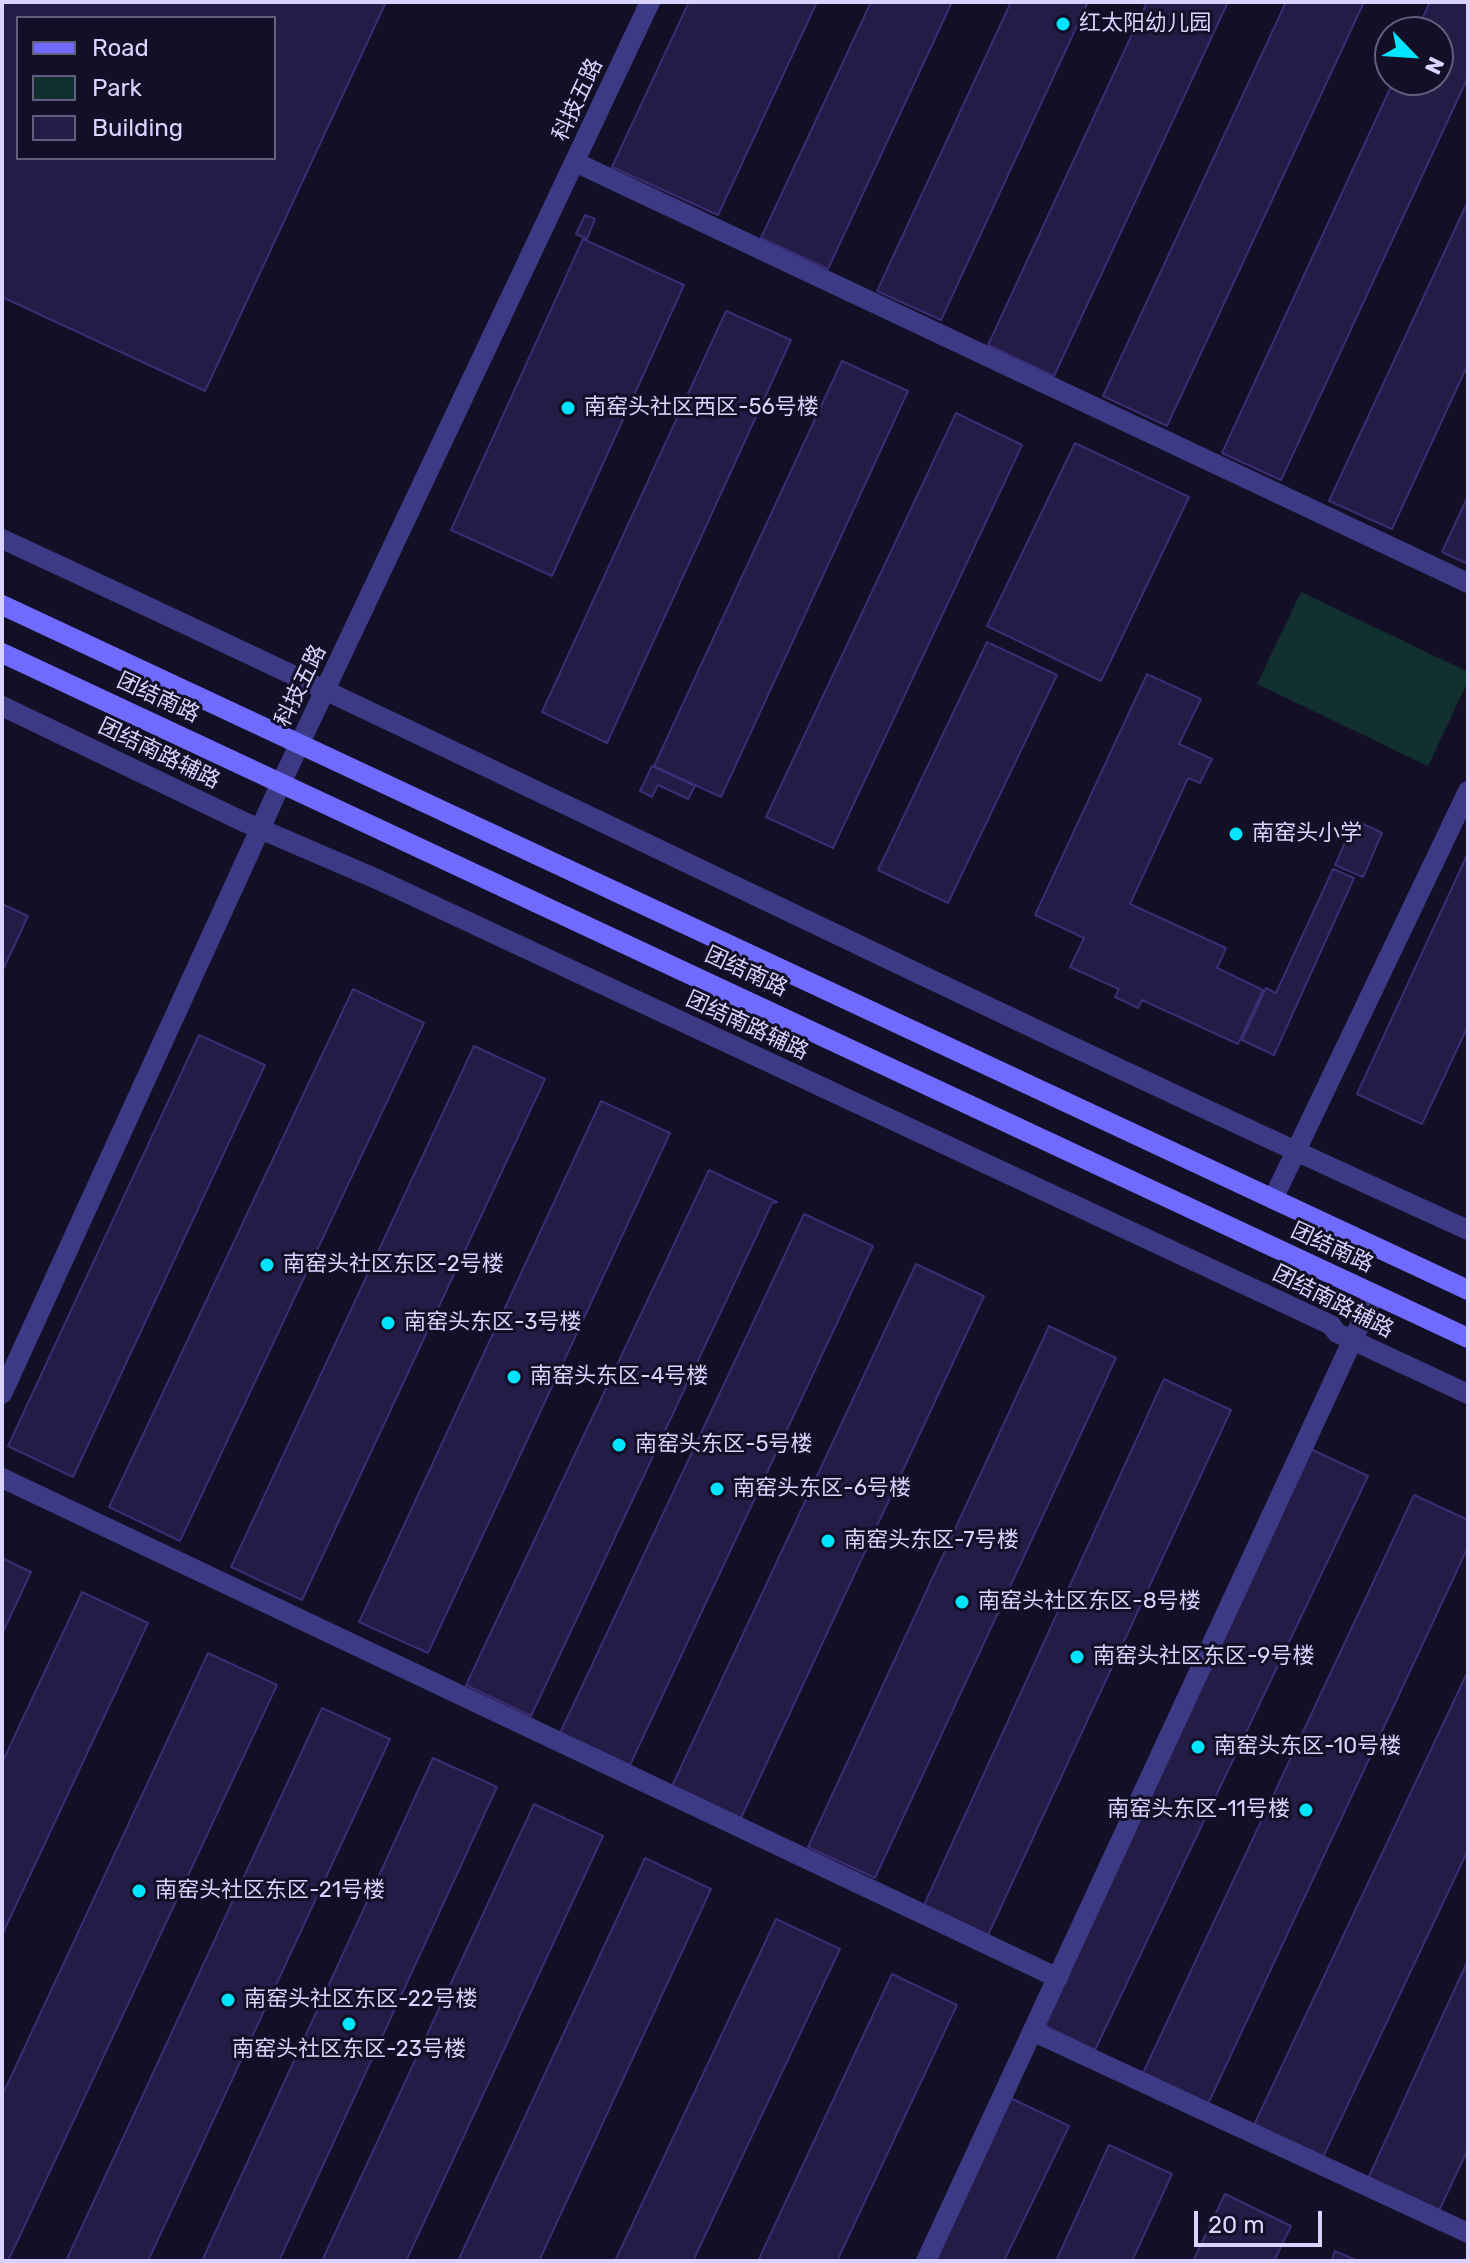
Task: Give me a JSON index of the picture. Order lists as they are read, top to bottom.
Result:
{
  "streets": {
    "main road": ["团结南路"],
    "street": ["科技五路", "团结南路辅路"]
  },
  "crossings": [
    ["科技五路", "团结南路"],
    ["科技五路", "团结南路辅路"]
  ],
  "places": [
    "红太阳幼儿园",
    "南窑头社区西区-56号楼",
    "南窑头小学",
    "南窑头社区东区-2号楼",
    "南窑头东区-3号楼",
    "南窑头东区-4号楼",
    "南窑头东区-5号楼",
    "南窑头东区-6号楼",
    "南窑头东区-7号楼",
    "南窑头社区东区-8号楼",
    "南窑头社区东区-9号楼",
    "南窑头东区-10号楼",
    "南窑头东区-11号楼",
    "南窑头社区东区-21号楼",
    "南窑头社区东区-22号楼",
    "南窑头社区东区-23号楼"
  ],
  "legend": ["Road", "Park", "Building"],
  "scale_bar": "20 m",
  "north": "bottom right"
}
